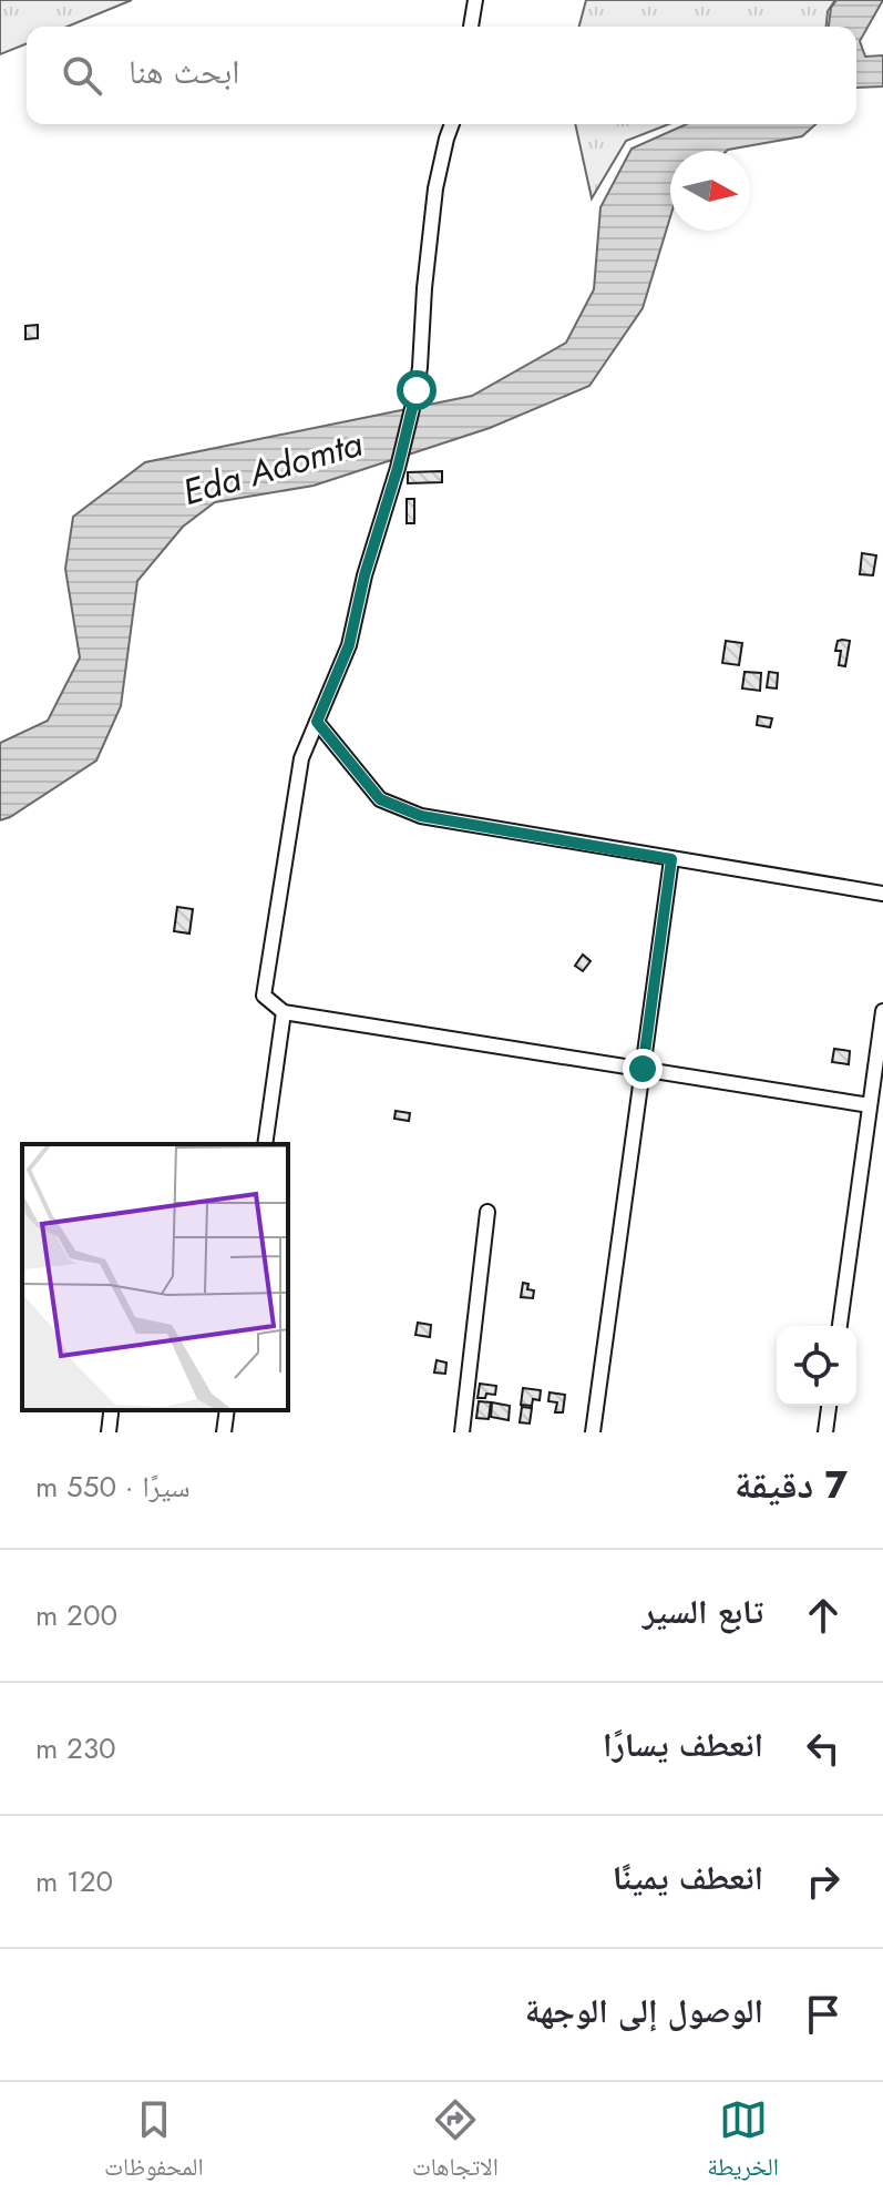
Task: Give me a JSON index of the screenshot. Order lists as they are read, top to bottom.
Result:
{
  "water": ["Eda Adomta"],
  "north": "right",
  "page": {
    "search": "ابحث هنا",
    "heading": ["7 دقيقة", "سيرًا · 550 m"],
    "list": [
      ["تابع السير", "200 m"],
      ["انعطف يسارًا", "230 m"],
      ["انعطف يمينًا", "120 m"],
      "الوصول إلى الوجهة"
    ],
    "nav": ["الخريطة", "الاتجاهات", "المحفوظات"]
  }
}
